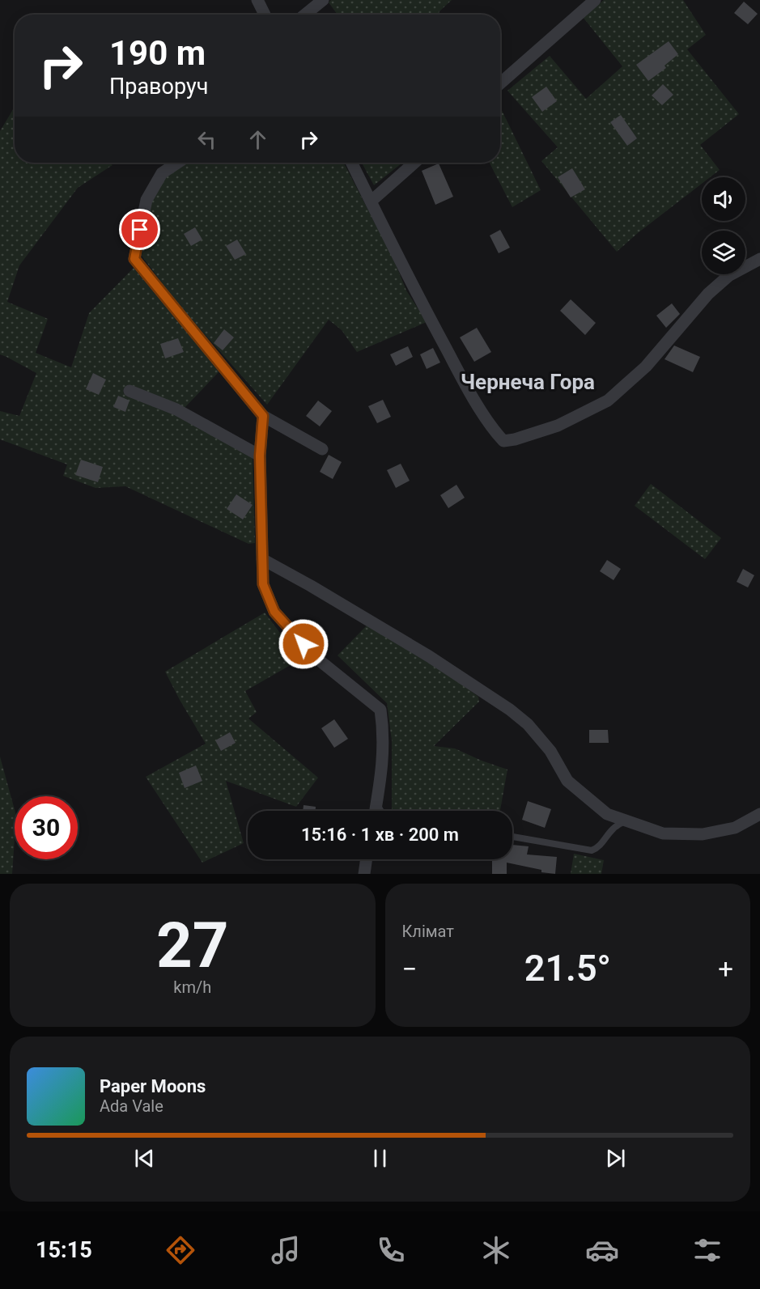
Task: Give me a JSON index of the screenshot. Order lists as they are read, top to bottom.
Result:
{
  "districts": ["Чернеча Гора"],
  "page": {
    "turn": ["190 m", "Праворуч"],
    "limit": "30",
    "trip": "15:16 · 1 хв · 200 m",
    "tile": [
      ["27", "km/h"],
      "Клімат"
    ],
    "heat": ["−", "21.5°", "+"],
    "song": ["Paper Moons", "Ada Vale"],
    "tabs": "15:15"
  }
}
